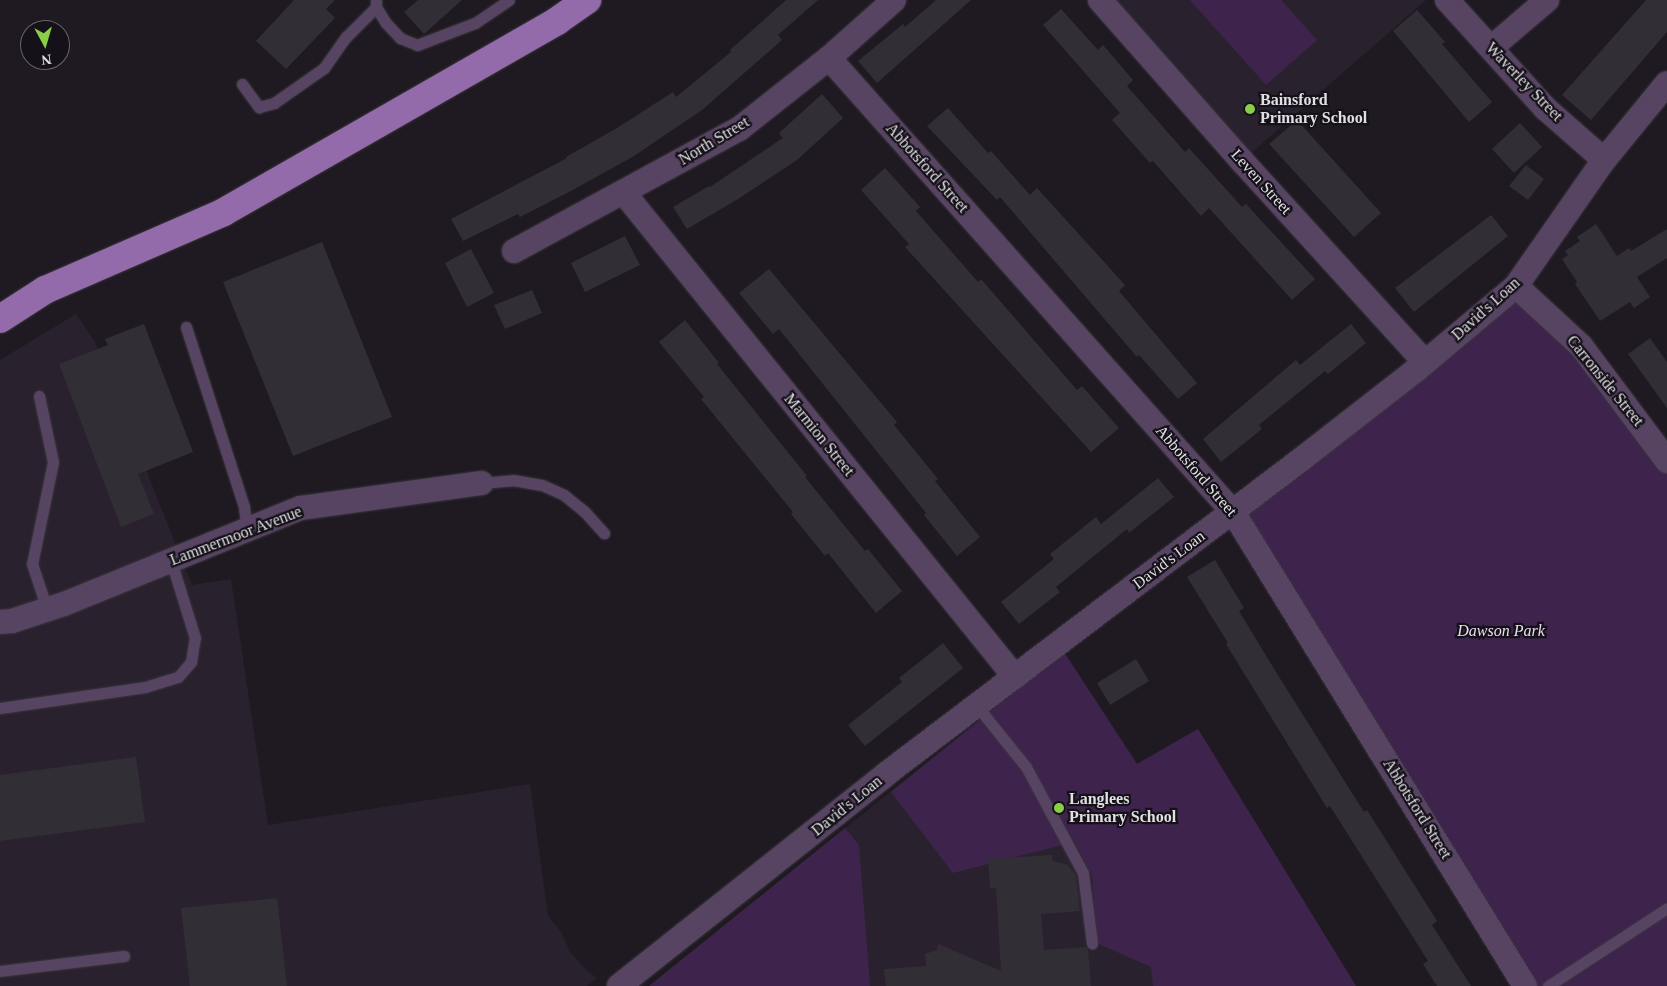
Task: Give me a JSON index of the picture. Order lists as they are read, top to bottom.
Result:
{
  "streets": {
    "street": [
      "Waverley Street",
      "North Street",
      "Abbotsford Street",
      "Leven Street",
      "David's Loan",
      "Carronside Street",
      "Marmion Street",
      "Lammermoor Avenue"
    ]
  },
  "crossings": [
    ["Waverley Street", "David's Loan"],
    ["North Street", "Abbotsford Street"],
    ["North Street", "Marmion Street"],
    ["Abbotsford Street", "David's Loan"],
    ["Leven Street", "David's Loan"],
    ["David's Loan", "Carronside Street"],
    ["David's Loan", "Marmion Street"]
  ],
  "parks": ["Dawson Park"],
  "places": ["Bainsford Primary School", "Langlees Primary School"],
  "north": "bottom"
}
